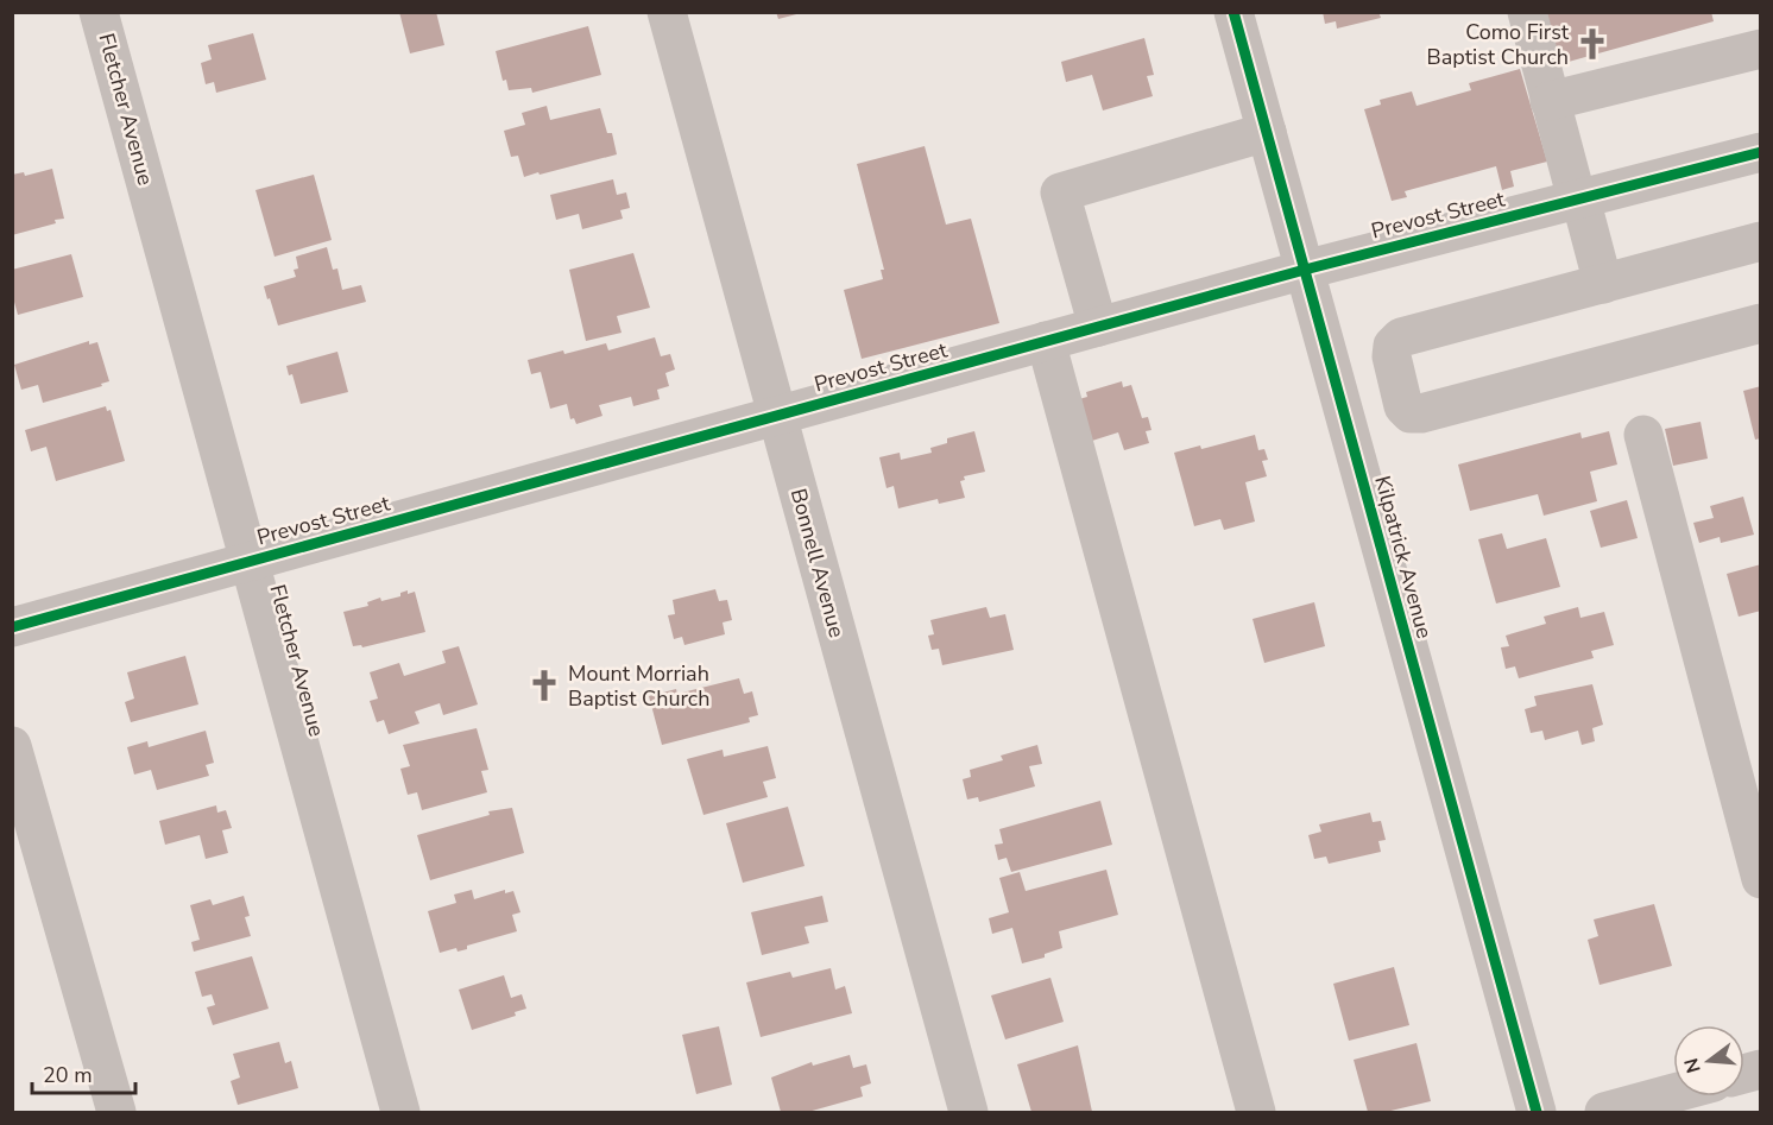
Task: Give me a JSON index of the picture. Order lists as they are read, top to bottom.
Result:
{
  "streets": {
    "street": [
      "Fletcher Avenue",
      "Prevost Street",
      "Kilpatrick Avenue",
      "Bonnell Avenue"
    ]
  },
  "crossings": [
    ["Fletcher Avenue", "Prevost Street"],
    ["Prevost Street", "Kilpatrick Avenue"],
    ["Prevost Street", "Bonnell Avenue"]
  ],
  "places": {
    "church": ["Como First Baptist Church", "Mount Morriah Baptist Church"]
  },
  "scale_bar": "20 m",
  "north": "left"
}
